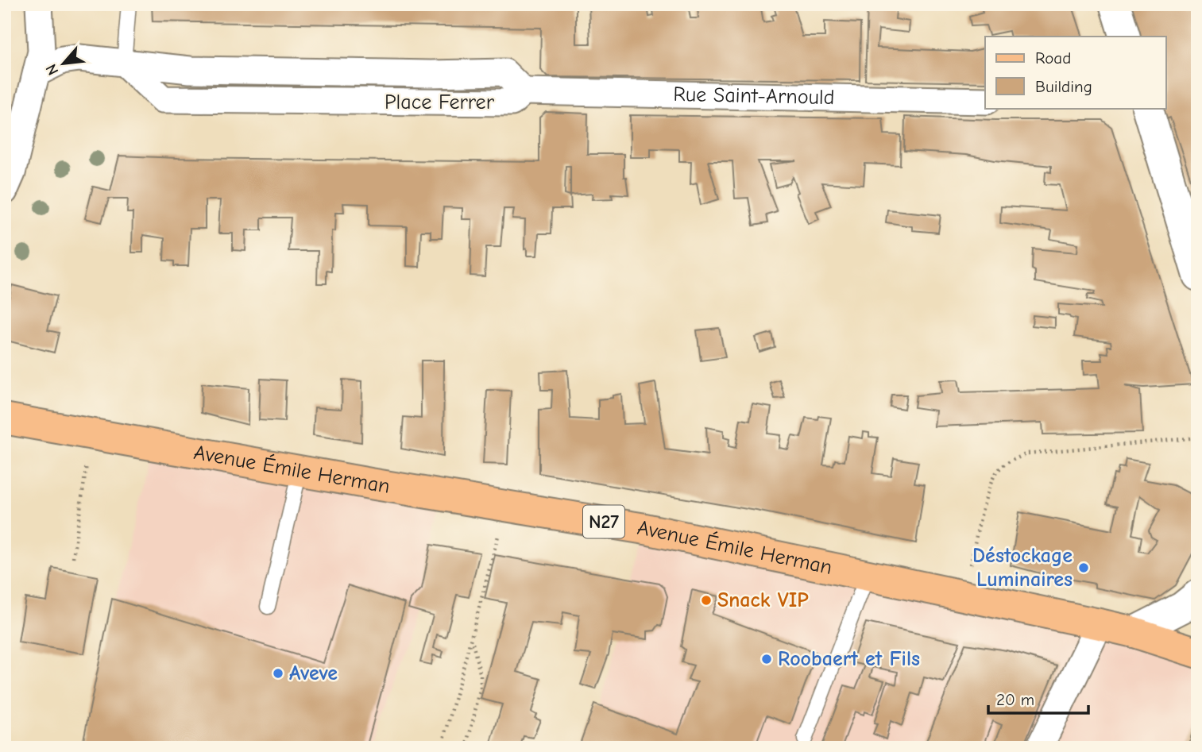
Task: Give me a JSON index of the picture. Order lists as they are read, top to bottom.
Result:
{
  "streets": {
    "main road": ["Avenue Émile Herman", "N27"],
    "street": ["Rue Saint-Arnould", "Place Ferrer"]
  },
  "crossings": [
    ["Rue Saint-Arnould", "Place Ferrer"]
  ],
  "places": [
    "Déstockage Luminaires",
    "Snack VIP",
    "Roobaert et Fils",
    "Aveve"
  ],
  "legend": ["Road", "Building"],
  "scale_bar": "20 m",
  "north": "bottom left"
}
